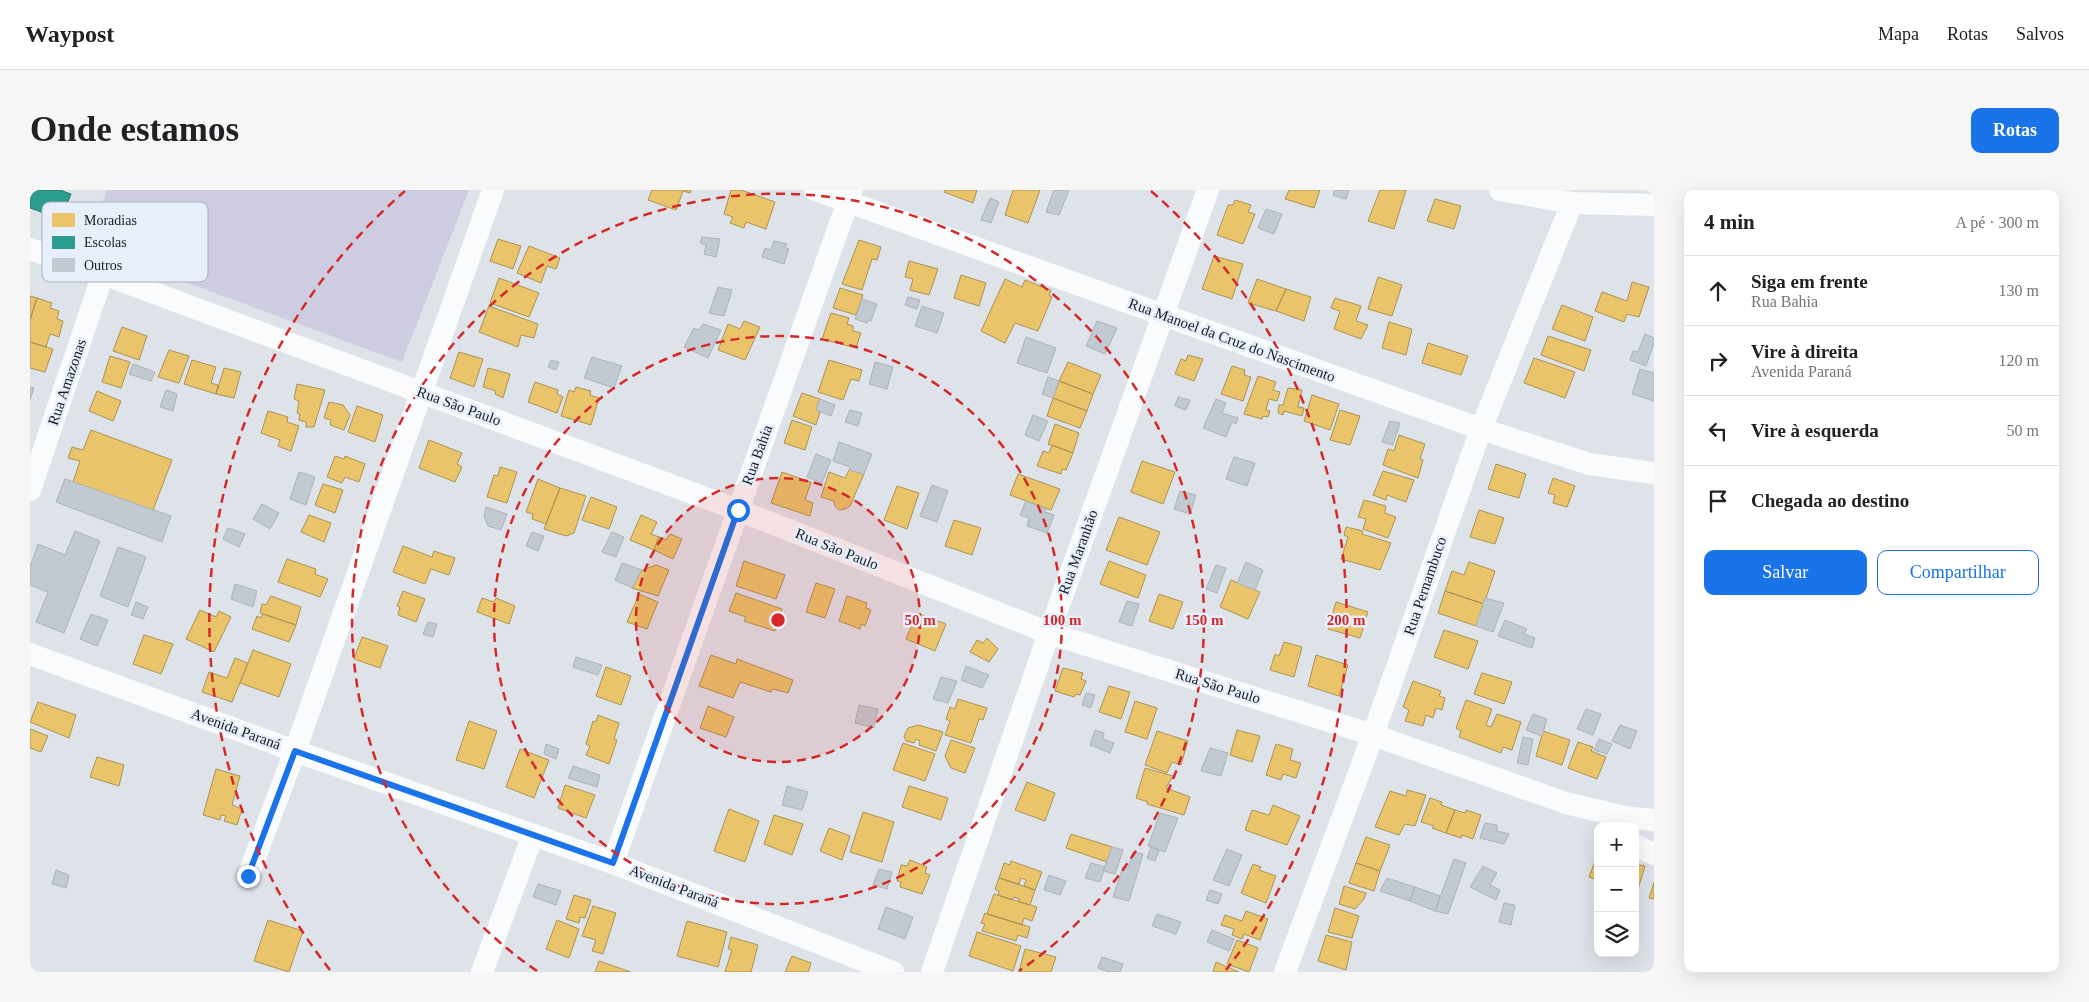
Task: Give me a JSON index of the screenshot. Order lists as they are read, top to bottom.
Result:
{
  "streets": {
    "street": [
      "Rua Manoel da Cruz do Nascimento",
      "Rua Amazonas",
      "Rua São Paulo",
      "Rua Bahia",
      "Rua Maranhão",
      "Rua Pernambuco",
      "Avenida Paraná"
    ]
  },
  "crossings": [
    ["Rua Manoel da Cruz do Nascimento", "Rua Bahia"],
    ["Rua Manoel da Cruz do Nascimento", "Rua Maranhão"],
    ["Rua Manoel da Cruz do Nascimento", "Rua Pernambuco"],
    ["Rua São Paulo", "Rua Bahia"],
    ["Rua São Paulo", "Rua Maranhão"],
    ["Rua São Paulo", "Rua Pernambuco"],
    ["Rua Bahia", "Avenida Paraná"]
  ],
  "legend": ["Moradias", "Escolas", "Outros"],
  "page": {
    "header": "Waypost",
    "nav": ["Mapa", "Rotas", "Salvos"],
    "buttons": [
      "Rotas",
      ["Salvar", "Compartilhar"]
    ],
    "title": "Onde estamos",
    "heading": ["4 min", "A pé · 300 m"],
    "list": [
      ["Siga em frente", "Rua Bahia", "130 m"],
      ["Vire à direita", "Avenida Paraná", "120 m"],
      ["Vire à esquerda", "50 m"],
      "Chegada ao destino"
    ],
    "map_buttons": ["+", "−"]
  },
  "rings": [
    "50 m",
    "100 m",
    "150 m",
    "200 m"
  ]
}
